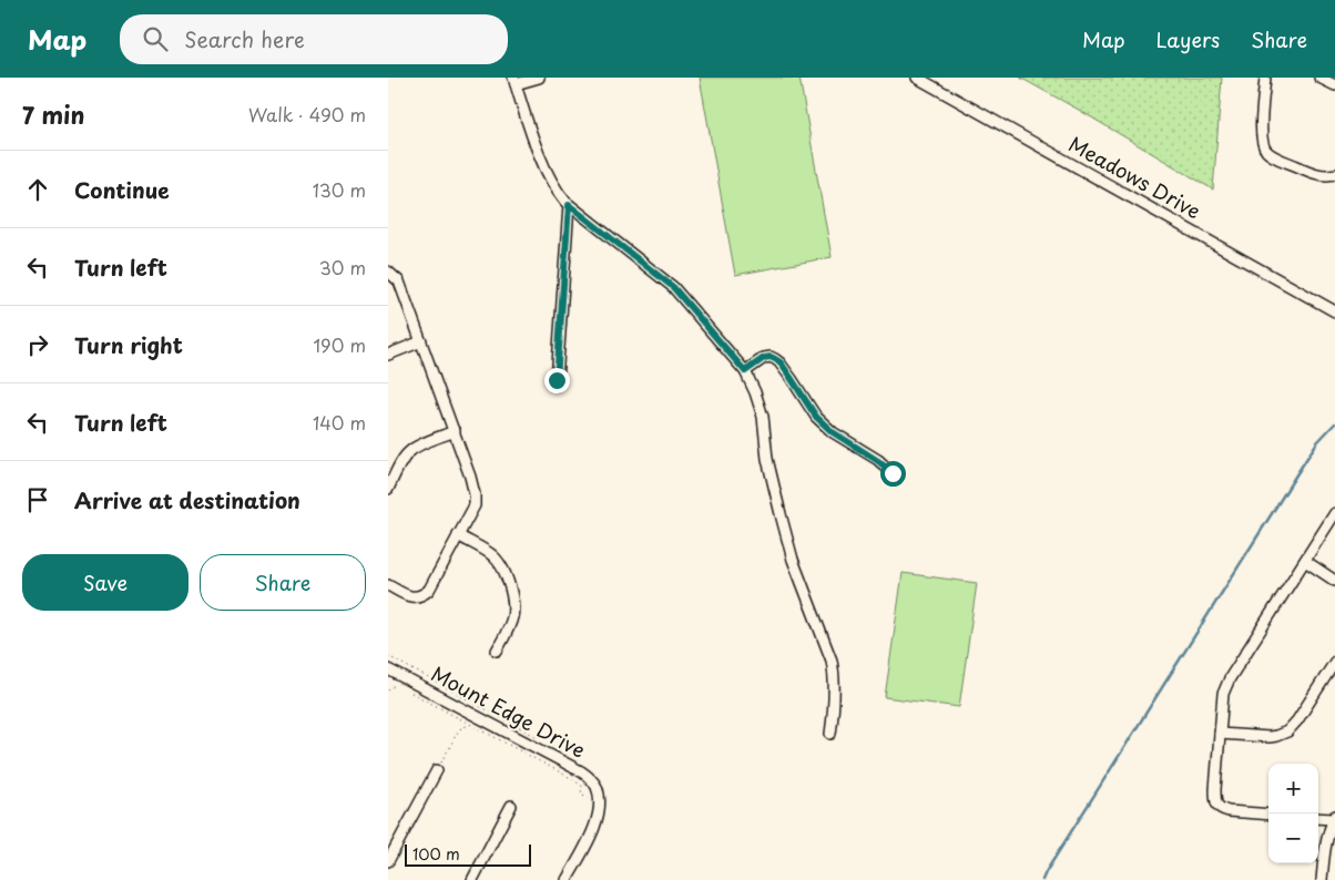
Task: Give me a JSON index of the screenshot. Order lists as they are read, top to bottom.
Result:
{
  "streets": {
    "street": ["Meadows Drive", "Mount Edge Drive"]
  },
  "scale_bar": "100 m",
  "page": {
    "header": "Map",
    "search": "Search here",
    "nav": ["Map", "Layers", "Share"],
    "heading": ["7 min", "Walk · 490 m"],
    "list": [
      ["Continue", "130 m"],
      ["Turn left", "30 m"],
      ["Turn right", "190 m"],
      ["Turn left", "140 m"],
      "Arrive at destination"
    ],
    "buttons": ["Save", "Share"],
    "map_buttons": ["+", "−"],
    "scale": "100 m"
  }
}
